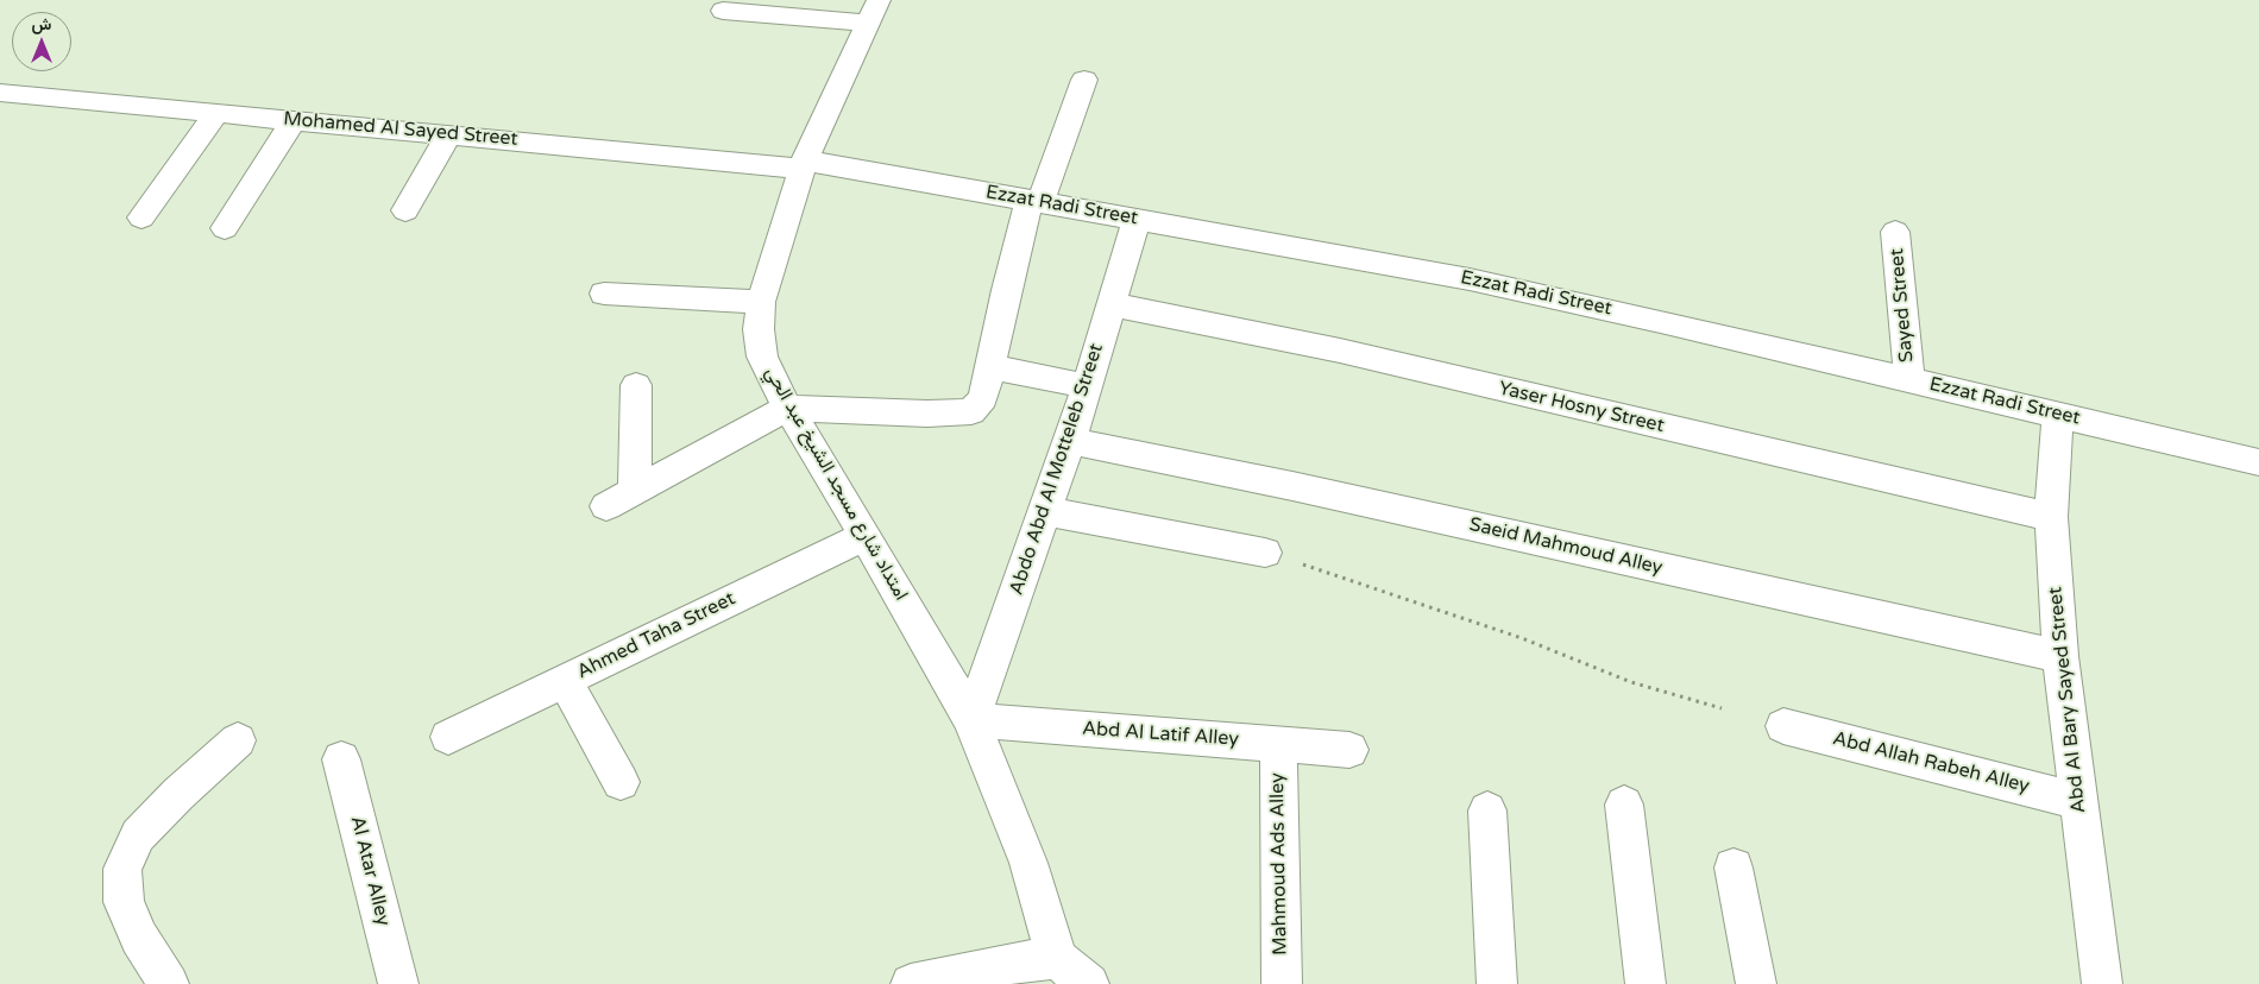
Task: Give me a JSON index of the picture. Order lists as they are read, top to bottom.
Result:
{
  "streets": {
    "street": [
      "Mohamed Al Sayed Street",
      "Ezzat Radi Street",
      "Sayed Street",
      "Yaser Hosny Street",
      "Abdo Abd Al Motteleb Street",
      "امتداد شارع مسجد الشيخ عبد الحي",
      "Saeid Mahmoud Alley",
      "Ahmed Taha Street",
      "Abd Al Bary Sayed Street",
      "Abd Al Latif Alley",
      "Abd Allah Rabeh Alley",
      "Mahmoud Ads Alley",
      "Al Atar Alley"
    ]
  },
  "crossings": [
    ["Mohamed Al Sayed Street", "Ezzat Radi Street"],
    ["Mohamed Al Sayed Street", "امتداد شارع مسجد الشيخ عبد الحي"],
    ["Ezzat Radi Street", "Sayed Street"],
    ["Ezzat Radi Street", "Abdo Abd Al Motteleb Street"],
    ["Ezzat Radi Street", "امتداد شارع مسجد الشيخ عبد الحي"],
    ["Ezzat Radi Street", "Abd Al Bary Sayed Street"],
    ["Yaser Hosny Street", "Abdo Abd Al Motteleb Street"],
    ["Yaser Hosny Street", "Abd Al Bary Sayed Street"],
    ["Abdo Abd Al Motteleb Street", "امتداد شارع مسجد الشيخ عبد الحي"],
    ["Abdo Abd Al Motteleb Street", "Saeid Mahmoud Alley"],
    ["Abdo Abd Al Motteleb Street", "Abd Al Latif Alley"],
    ["امتداد شارع مسجد الشيخ عبد الحي", "Ahmed Taha Street"],
    ["امتداد شارع مسجد الشيخ عبد الحي", "Abd Al Latif Alley"],
    ["Saeid Mahmoud Alley", "Abd Al Bary Sayed Street"],
    ["Abd Al Bary Sayed Street", "Abd Allah Rabeh Alley"],
    ["Abd Al Latif Alley", "Mahmoud Ads Alley"]
  ],
  "north": "top"
}
